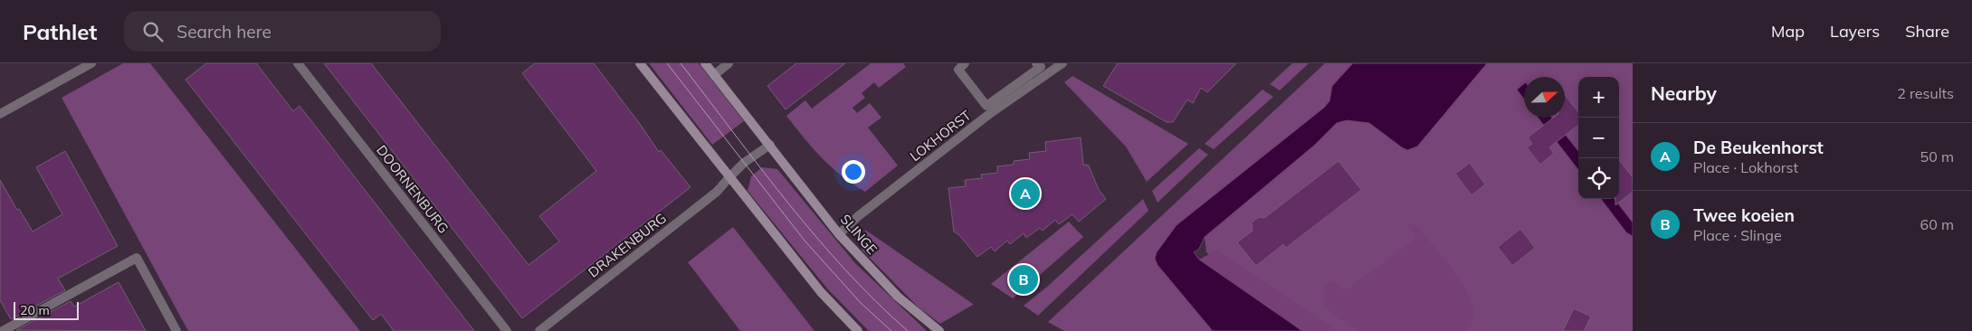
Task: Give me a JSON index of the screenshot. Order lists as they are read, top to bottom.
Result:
{
  "streets": {
    "main road": ["SLINGE"],
    "street": ["LOKHORST", "DOORNENBURG", "DRAKENBURG"]
  },
  "crossings": [
    ["LOKHORST", "SLINGE"]
  ],
  "scale_bar": "20 m",
  "north": "right",
  "page": {
    "header": "Pathlet",
    "search": "Search here",
    "nav": ["Map", "Layers", "Share"],
    "heading": ["Nearby", "2 results"],
    "map_buttons": ["+", "−"],
    "list": [
      {
        "mark": "A",
        "name": "De Beukenhorst",
        "note": "Place · Lokhorst",
        "value": "50 m"
      },
      {
        "mark": "B",
        "name": "Twee koeien",
        "note": "Place · Slinge",
        "value": "60 m"
      }
    ],
    "pins": ["A", "B"],
    "scale": "20 m"
  }
}
